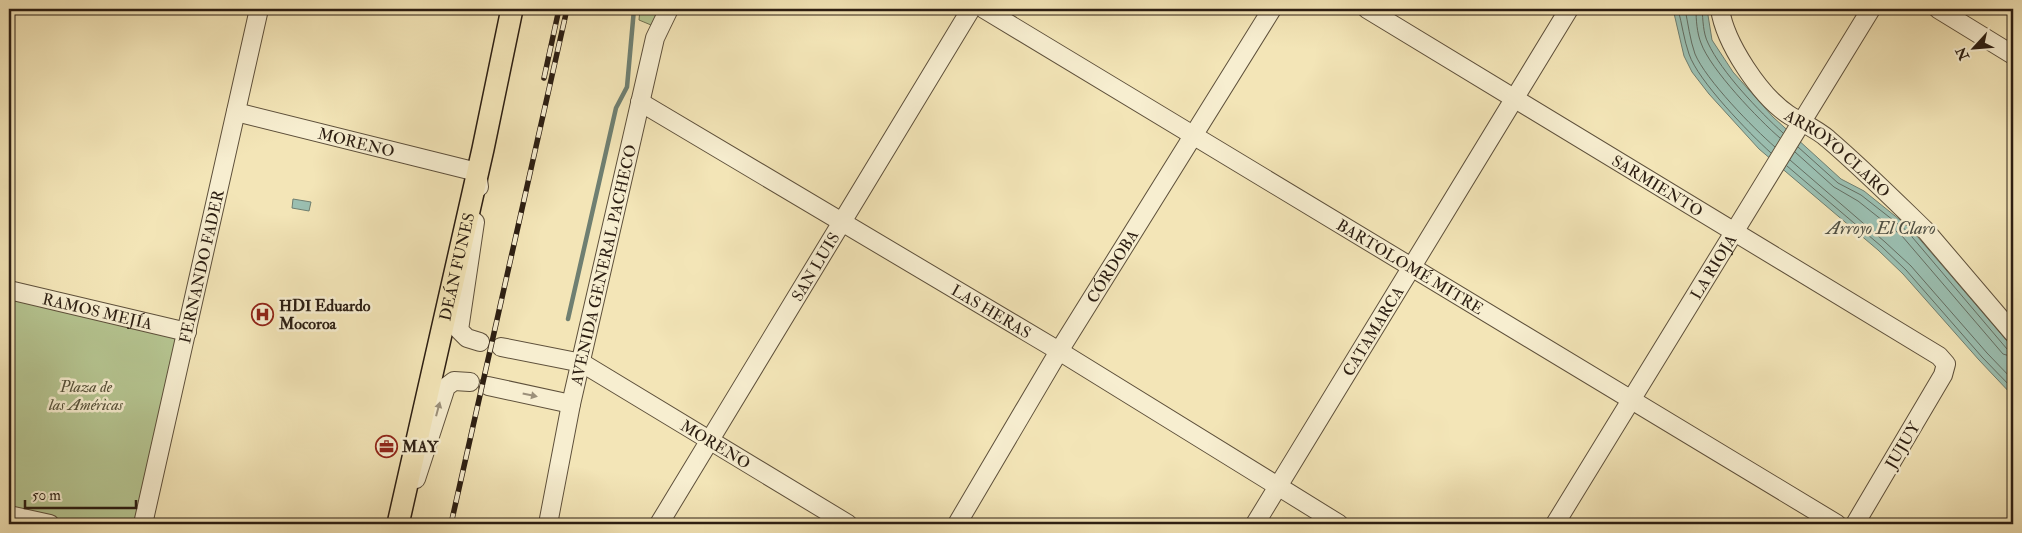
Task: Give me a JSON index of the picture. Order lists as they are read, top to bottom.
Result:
{
  "streets": {
    "main road": ["DEÁN FUNES"],
    "street": [
      "MORENO",
      "ARROYO CLARO",
      "SARMIENTO",
      "AVENIDA GENERAL PACHECO",
      "CÓRDOBA",
      "SAN LUIS",
      "BARTOLOMÉ MITRE",
      "LA RIOJA",
      "FERNANDO FADER",
      "RAMOS MEJÍA",
      "LAS HERAS",
      "CATAMARCA",
      "JUJUY"
    ]
  },
  "crossings": [
    ["MORENO", "AVENIDA GENERAL PACHECO"],
    ["MORENO", "SAN LUIS"],
    ["MORENO", "FERNANDO FADER"],
    ["MORENO", "DEÁN FUNES"],
    ["ARROYO CLARO", "LA RIOJA"],
    ["SARMIENTO", "LA RIOJA"],
    ["SARMIENTO", "CATAMARCA"],
    ["SARMIENTO", "JUJUY"],
    ["AVENIDA GENERAL PACHECO", "LAS HERAS"],
    ["CÓRDOBA", "BARTOLOMÉ MITRE"],
    ["CÓRDOBA", "LAS HERAS"],
    ["SAN LUIS", "LAS HERAS"],
    ["BARTOLOMÉ MITRE", "LA RIOJA"],
    ["BARTOLOMÉ MITRE", "CATAMARCA"],
    ["FERNANDO FADER", "RAMOS MEJÍA"],
    ["LAS HERAS", "CATAMARCA"]
  ],
  "water": ["Arroyo El Claro"],
  "parks": ["Plaza de las Américas"],
  "places": {
    "hospital": ["HDI Eduardo Mocoroa"],
    "office": ["MAY"]
  },
  "scale_bar": "50 m",
  "north": "bottom left"
}
